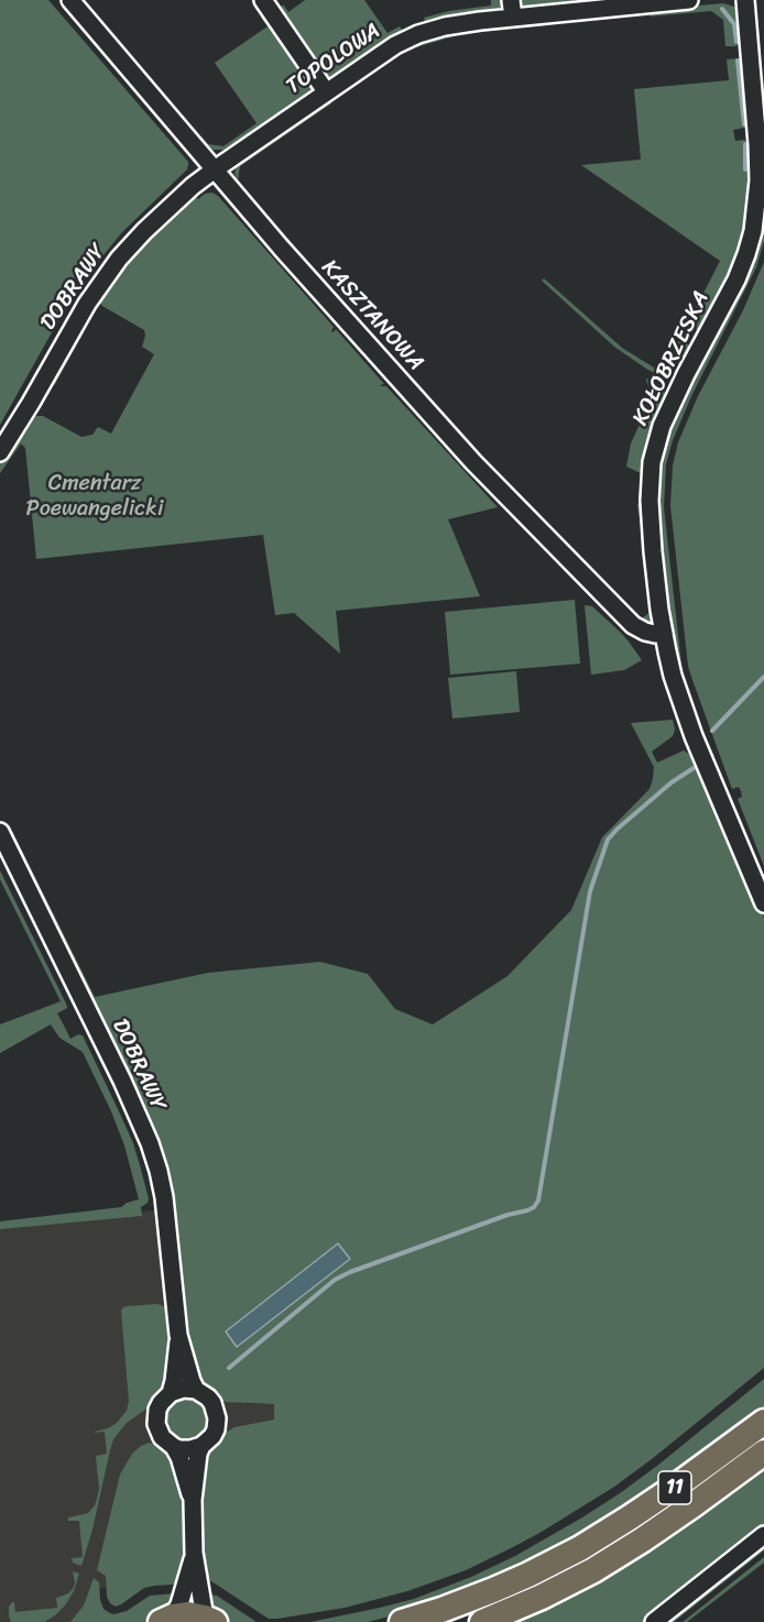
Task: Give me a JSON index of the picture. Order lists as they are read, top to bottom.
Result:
{
  "streets": {
    "main road": ["11"],
    "street": [
      "TOPOLOWA",
      "DOBRAWY",
      "KASZTANOWA",
      "KOŁOBRZESKA"
    ]
  },
  "crossings": [
    ["TOPOLOWA", "DOBRAWY"],
    ["TOPOLOWA", "KASZTANOWA"],
    ["DOBRAWY", "KASZTANOWA"],
    ["KASZTANOWA", "KOŁOBRZESKA"]
  ],
  "parks": ["Cmentarz Poewangelicki"]
}
